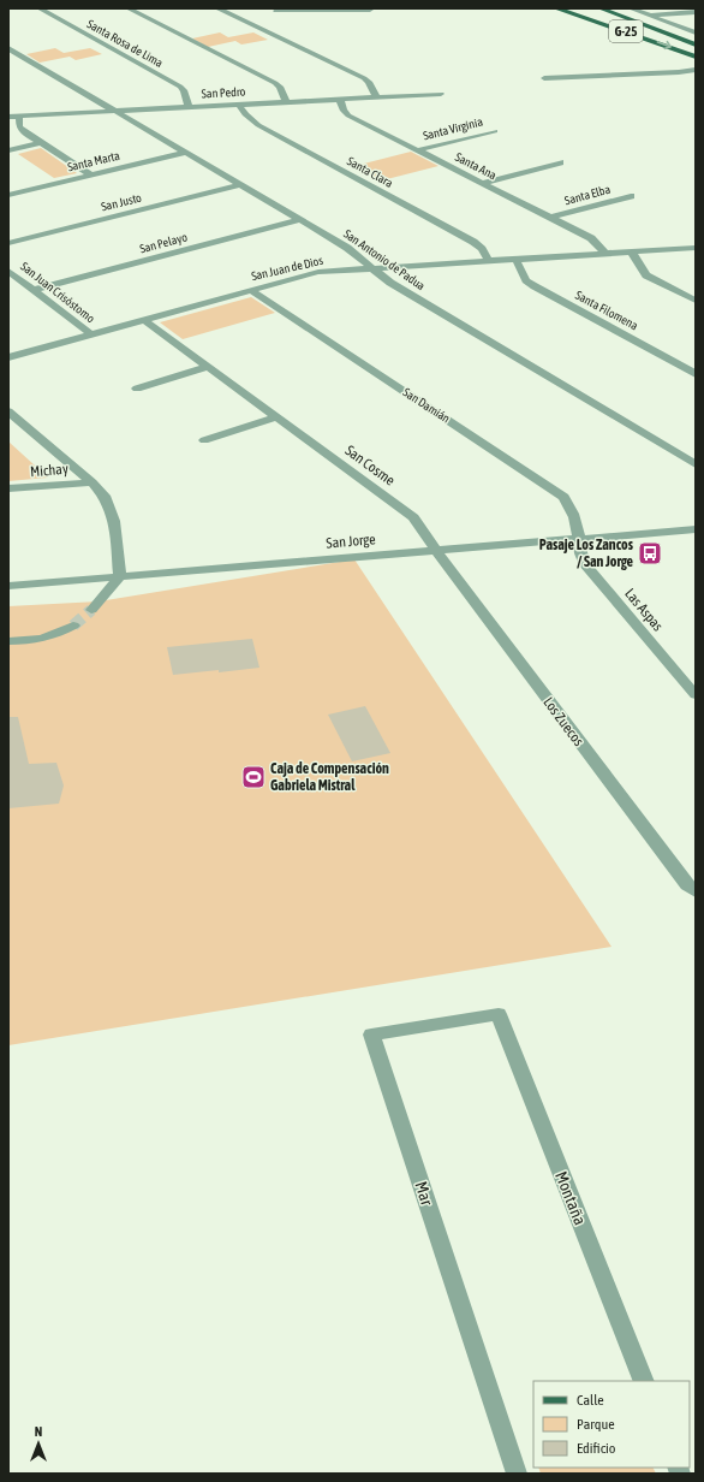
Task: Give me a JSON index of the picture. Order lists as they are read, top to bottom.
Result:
{
  "streets": {
    "main road": ["G-25"],
    "street": [
      "Santa Rosa de Lima",
      "San Pedro",
      "Santa Virginia",
      "Santa Marta",
      "Santa Ana",
      "Santa Clara",
      "Santa Elba",
      "San Justo",
      "San Pelayo",
      "San Antonio de Padua",
      "San Juan de Dios",
      "San Juan Crisóstomo",
      "Santa Filomena",
      "San Damián",
      "San Cosme",
      "Michay",
      "San Jorge",
      "Las Aspas",
      "Los Zuecos",
      "Mar",
      "Montaña"
    ]
  },
  "crossings": [
    ["Santa Rosa de Lima", "San Pedro"],
    ["San Pedro", "Santa Ana"],
    ["San Pedro", "Santa Clara"],
    ["San Pedro", "San Antonio de Padua"],
    ["Santa Virginia", "Santa Ana"],
    ["Santa Marta", "San Antonio de Padua"],
    ["Santa Ana", "Santa Elba"],
    ["Santa Ana", "San Juan de Dios"],
    ["Santa Clara", "San Juan de Dios"],
    ["San Justo", "San Antonio de Padua"],
    ["San Pelayo", "San Antonio de Padua"],
    ["San Pelayo", "San Juan Crisóstomo"],
    ["San Antonio de Padua", "San Juan de Dios"],
    ["San Juan de Dios", "San Juan Crisóstomo"],
    ["San Juan de Dios", "Santa Filomena"],
    ["San Juan de Dios", "San Damián"],
    ["San Juan de Dios", "San Cosme"],
    ["San Damián", "San Jorge"],
    ["San Damián", "Las Aspas"],
    ["San Cosme", "San Jorge"],
    ["San Cosme", "Los Zuecos"],
    ["San Jorge", "Las Aspas"],
    ["San Jorge", "Los Zuecos"],
    ["Mar", "Montaña"]
  ],
  "places": {
    "bus stop": ["Pasaje Los Zancos / San Jorge"],
    "sports": ["Caja de Compensación Gabriela Mistral"]
  },
  "legend": ["Calle", "Parque", "Edificio"],
  "north": "top"
}
